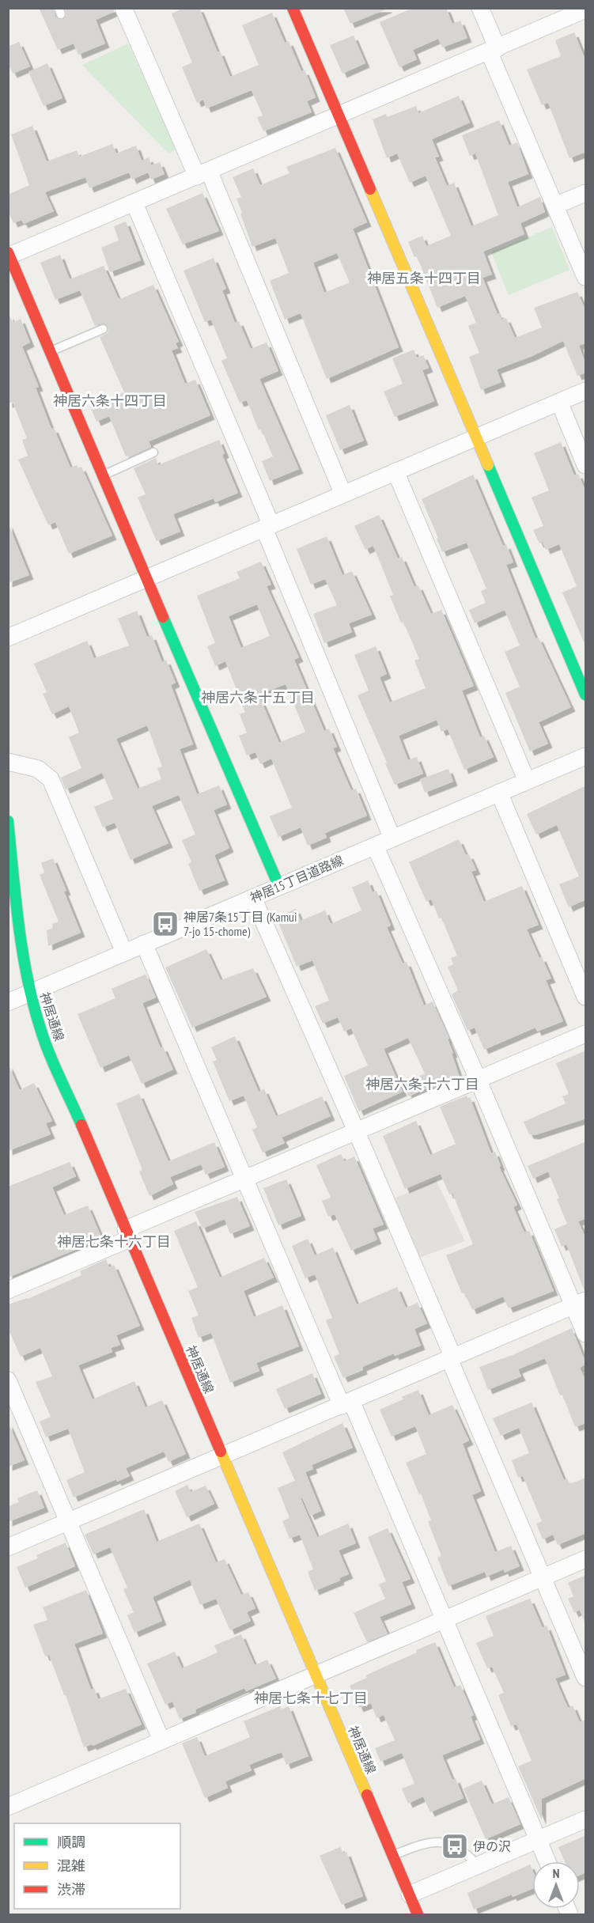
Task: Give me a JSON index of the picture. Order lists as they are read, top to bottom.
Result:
{
  "streets": {
    "street": ["神居15丁目道路線", "神居通線"]
  },
  "crossings": [
    ["神居15丁目道路線", "神居通線"]
  ],
  "districts": [
    "神居五条十四丁目",
    "神居六条十四丁目",
    "神居六条十五丁目",
    "神居六条十六丁目",
    "神居七条十六丁目",
    "神居七条十七丁目"
  ],
  "places": {
    "bus stop": ["神居7条15丁目 (Kamui 7-jo 15-chome)", "伊の沢"]
  },
  "legend": ["順調", "混雑", "渋滞"],
  "north": "top"
}
